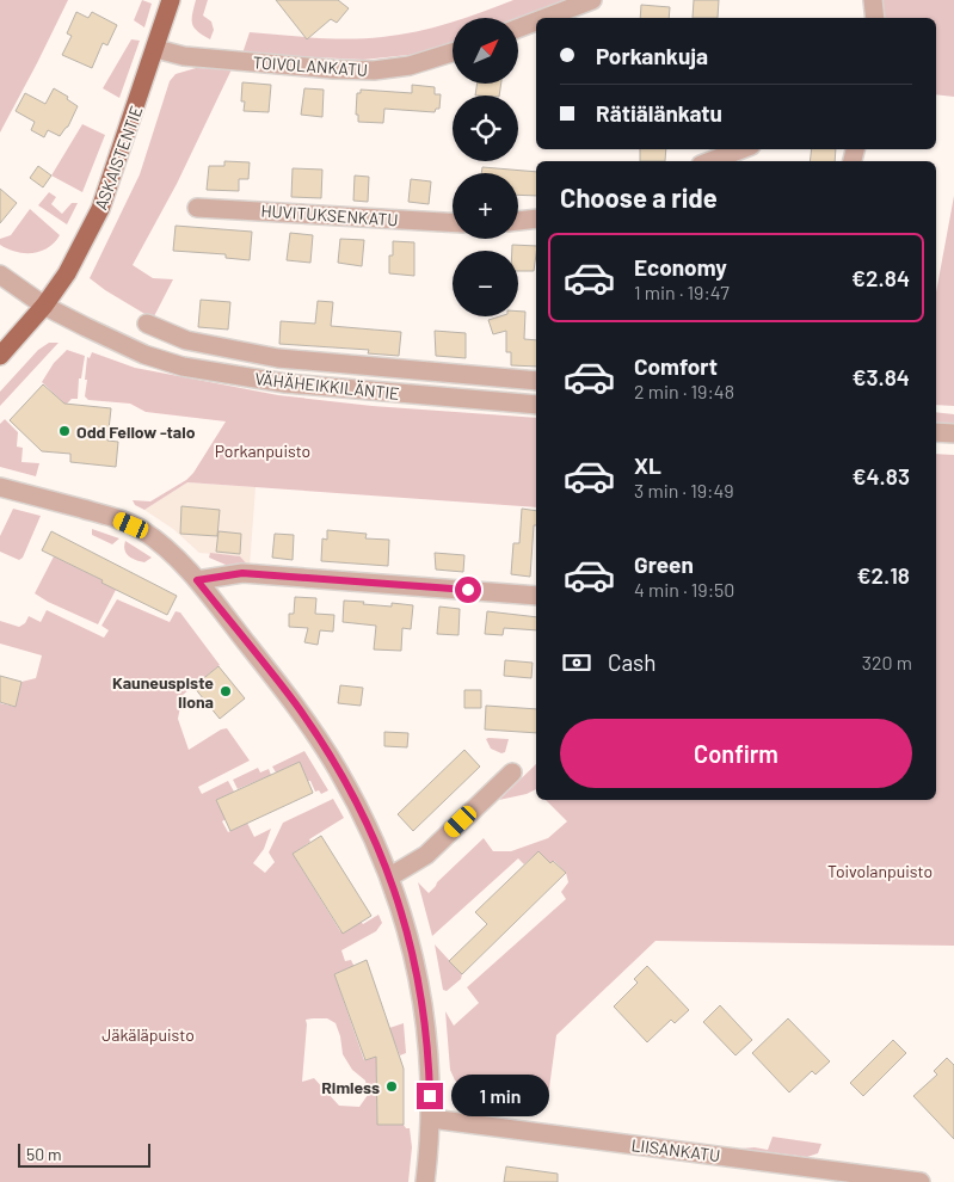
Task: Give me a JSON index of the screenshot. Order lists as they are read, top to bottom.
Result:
{
  "streets": {
    "main road": ["ASKAISTENTIE"],
    "street": [
      "TOIVOLANKATU",
      "HUVITUKSENKATU",
      "VÄHÄHEIKKILÄNTIE",
      "LIISANKATU"
    ]
  },
  "crossings": [
    ["TOIVOLANKATU", "ASKAISTENTIE"],
    ["ASKAISTENTIE", "VÄHÄHEIKKILÄNTIE"]
  ],
  "parks": ["Porkanpuisto", "Toivolanpuisto", "Jäkäläpuisto"],
  "places": ["Odd Fellow -talo", "Kauneuspiste Ilona", "Rimless"],
  "scale_bar": "50 m",
  "north": "top right",
  "page": {
    "map_buttons": ["+", "−"],
    "banner": ["Porkankuja", "Rätiälänkatu"],
    "heading": "Choose a ride",
    "list": [
      {
        "name": "Economy",
        "note": "1 min · 19:47",
        "value": "€2.84"
      },
      {
        "name": "Comfort",
        "note": "2 min · 19:48",
        "value": "€3.84"
      },
      {
        "name": "XL",
        "note": "3 min · 19:49",
        "value": "€4.83"
      },
      {
        "name": "Green",
        "note": "4 min · 19:50",
        "value": "€2.18"
      }
    ],
    "pay": ["Cash", "320 m"],
    "buttons": "Confirm",
    "bubble": "1 min",
    "scale": "50 m"
  }
}
